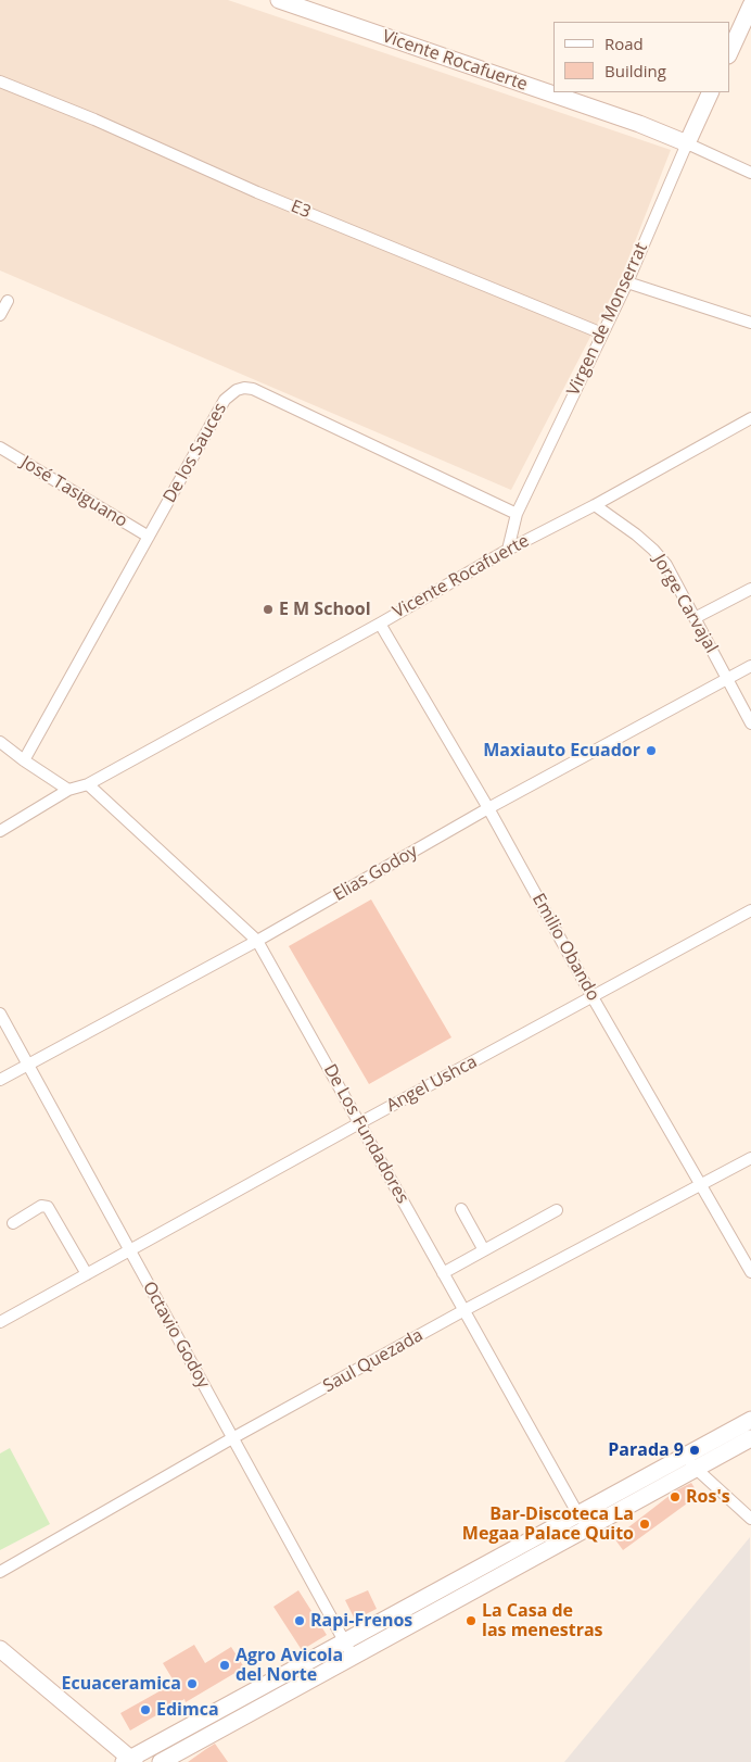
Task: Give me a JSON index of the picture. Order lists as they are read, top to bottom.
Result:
{
  "streets": {
    "main road": ["Vicente Rocafuerte", "Virgen de Monserrat"],
    "street": [
      "E3",
      "De los Sauces",
      "José Tasiguano",
      "Jorge Carvajal",
      "Elias Godoy",
      "Emilio Obando",
      "Angel Ushca",
      "De Los Fundadores",
      "Octavio Godoy",
      "Saul Quezada"
    ]
  },
  "crossings": [
    ["Vicente Rocafuerte", "Virgen de Monserrat"],
    ["Vicente Rocafuerte", "Jorge Carvajal"],
    ["Vicente Rocafuerte", "Emilio Obando"],
    ["Vicente Rocafuerte", "De Los Fundadores"],
    ["E3", "Virgen de Monserrat"],
    ["Virgen de Monserrat", "De los Sauces"],
    ["De los Sauces", "José Tasiguano"],
    ["Jorge Carvajal", "Elias Godoy"],
    ["Elias Godoy", "Emilio Obando"],
    ["Elias Godoy", "De Los Fundadores"],
    ["Elias Godoy", "Octavio Godoy"],
    ["Emilio Obando", "Angel Ushca"],
    ["Emilio Obando", "Saul Quezada"],
    ["Angel Ushca", "De Los Fundadores"],
    ["Angel Ushca", "Octavio Godoy"],
    ["De Los Fundadores", "Saul Quezada"],
    ["Octavio Godoy", "Saul Quezada"]
  ],
  "places": [
    "E M School",
    "Maxiauto Ecuador",
    "Parada 9",
    "Ros's",
    "Bar-Discoteca La Megaa Palace Quito",
    "Rapi-Frenos",
    "La Casa de las menestras",
    "Agro Avicola del Norte",
    "Ecuaceramica",
    "Edimca"
  ],
  "legend": ["Road", "Building"]
}
